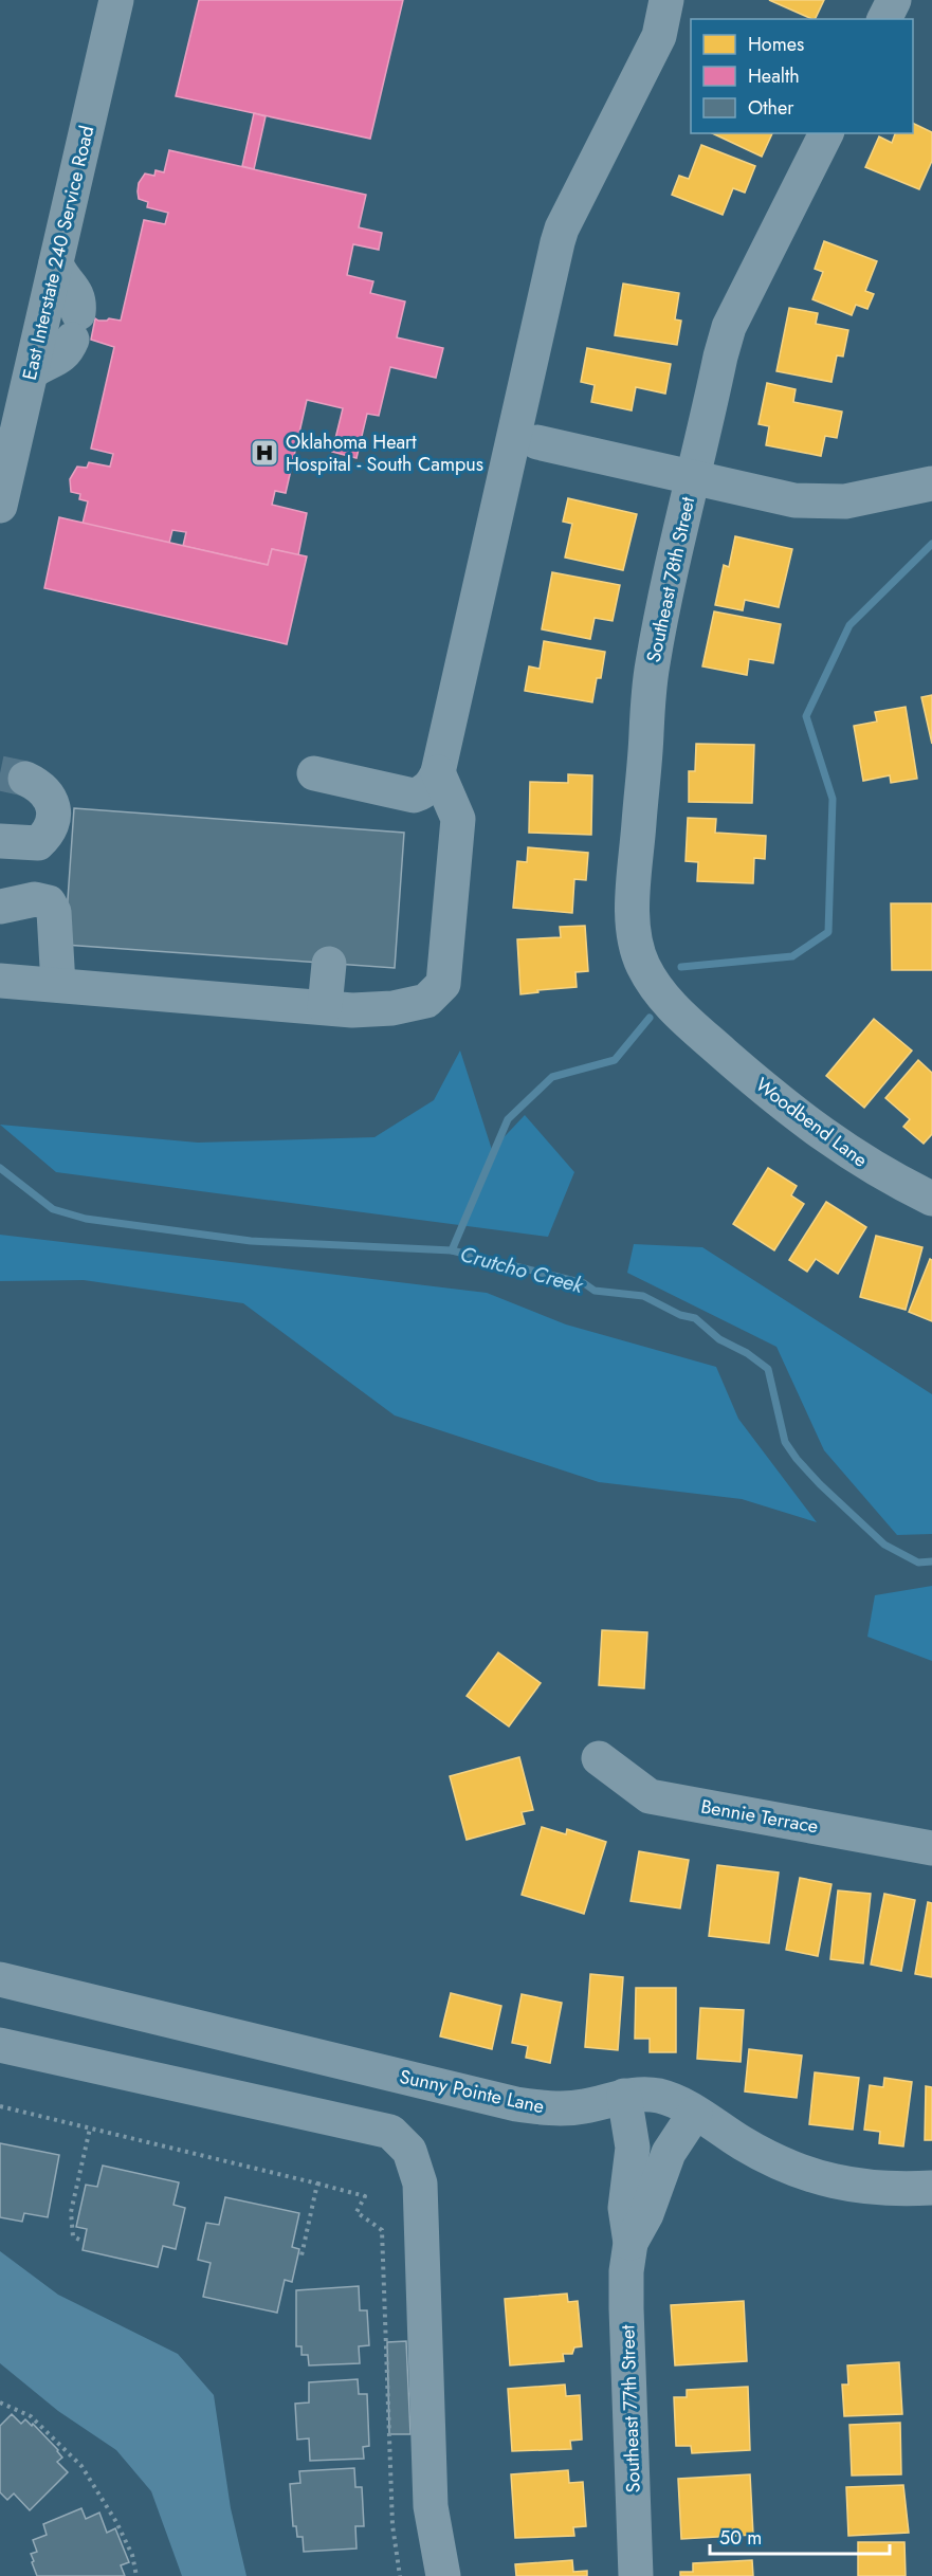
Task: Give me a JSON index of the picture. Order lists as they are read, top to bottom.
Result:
{
  "streets": {
    "street": [
      "East Interstate 240 Service Road",
      "Southeast 78th Street",
      "Woodbend Lane",
      "Bennie Terrace",
      "Sunny Pointe Lane",
      "Southeast 77th Street"
    ]
  },
  "crossings": [
    ["Southeast 78th Street", "Woodbend Lane"],
    ["Sunny Pointe Lane", "Southeast 77th Street"]
  ],
  "water": ["Crutcho Creek"],
  "places": {
    "hospital": ["Oklahoma Heart Hospital - South Campus"]
  },
  "legend": ["Homes", "Health", "Other"],
  "scale_bar": "50 m"
}
